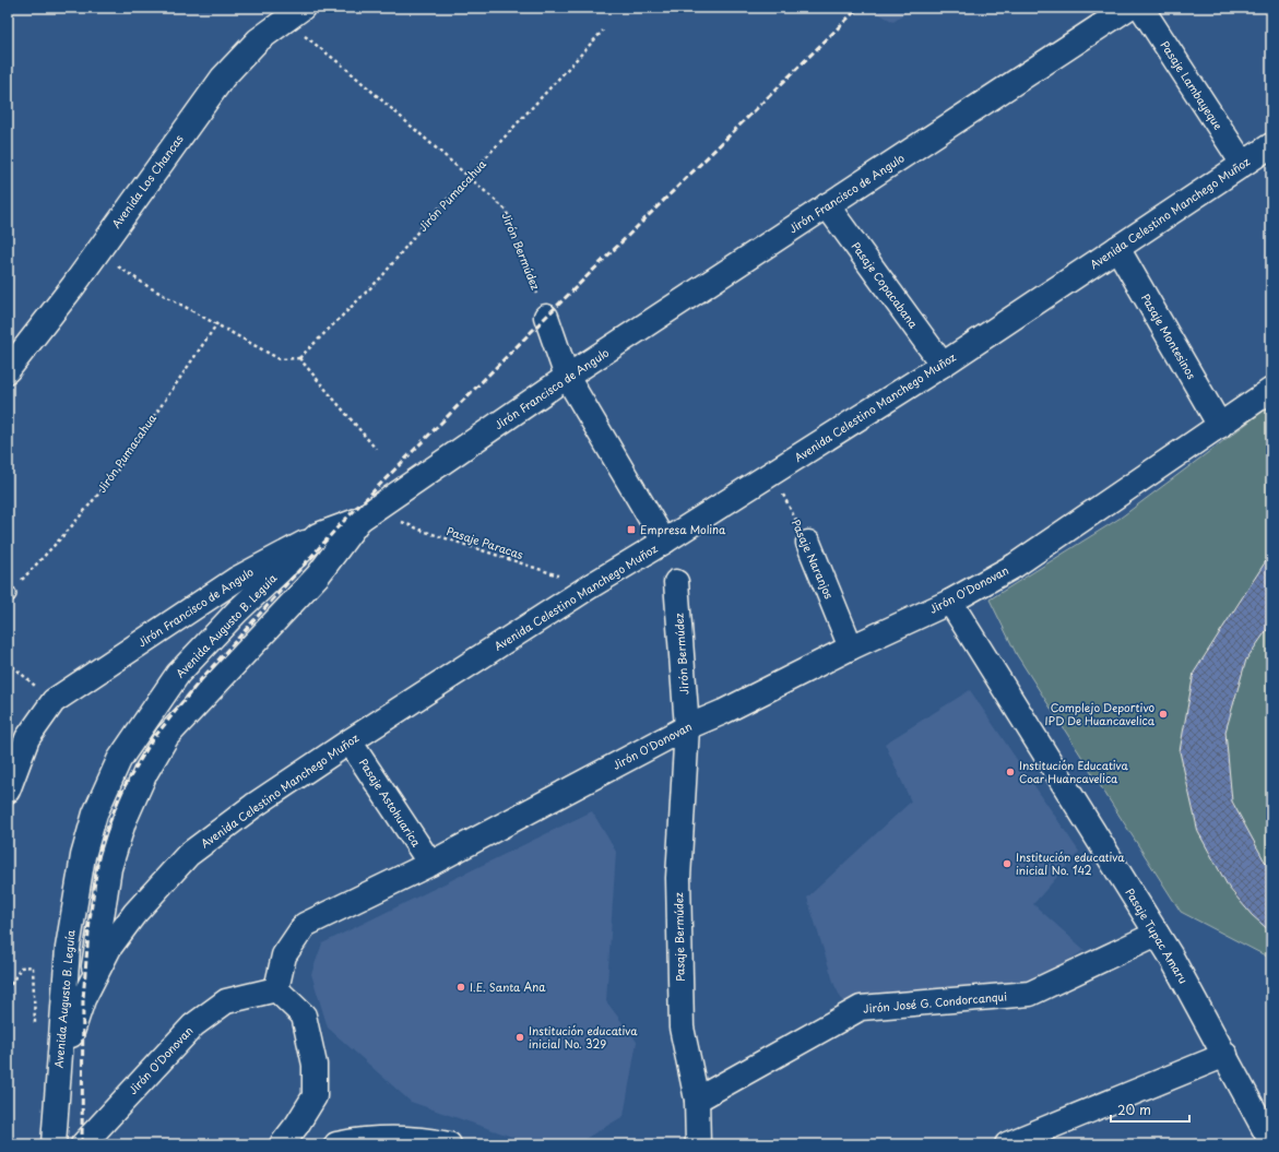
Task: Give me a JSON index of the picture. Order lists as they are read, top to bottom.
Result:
{
  "streets": {
    "main road": [
      "Pasaje Lambayeque",
      "Avenida Los Chancas",
      "Jirón Francisco de Angulo",
      "Avenida Celestino Manchego Muñoz",
      "Jirón Bermúdez",
      "Pasaje Copacabana",
      "Pasaje Montesinos",
      "Pasaje Naranjos",
      "Jirón O'Donovan",
      "Avenida Augusto B. Leguía",
      "Pasaje Astohuarica",
      "Pasaje Tupac Amaru",
      "Pasaje Bermúdez",
      "Jirón José G. Condorcanqui"
    ],
    "path": ["Jirón Pumacahua", "Pasaje Paracas"]
  },
  "crossings": [
    ["Pasaje Lambayeque", "Avenida Celestino Manchego Muñoz"],
    ["Avenida Los Chancas", "Jirón Bermúdez"],
    ["Jirón Francisco de Angulo", "Pasaje Copacabana"],
    ["Jirón Francisco de Angulo", "Pasaje Paracas"],
    ["Jirón Francisco de Angulo", "Avenida Augusto B. Leguía"],
    ["Jirón Pumacahua", "Jirón Bermúdez"],
    ["Avenida Celestino Manchego Muñoz", "Pasaje Copacabana"],
    ["Avenida Celestino Manchego Muñoz", "Pasaje Montesinos"],
    ["Avenida Celestino Manchego Muñoz", "Pasaje Paracas"],
    ["Avenida Celestino Manchego Muñoz", "Pasaje Naranjos"],
    ["Avenida Celestino Manchego Muñoz", "Avenida Augusto B. Leguía"],
    ["Avenida Celestino Manchego Muñoz", "Pasaje Astohuarica"],
    ["Jirón Bermúdez", "Jirón O'Donovan"],
    ["Jirón Bermúdez", "Pasaje Bermúdez"],
    ["Pasaje Montesinos", "Jirón O'Donovan"],
    ["Pasaje Naranjos", "Jirón O'Donovan"],
    ["Jirón O'Donovan", "Pasaje Astohuarica"],
    ["Jirón O'Donovan", "Pasaje Tupac Amaru"],
    ["Jirón O'Donovan", "Pasaje Bermúdez"],
    ["Pasaje Tupac Amaru", "Jirón José G. Condorcanqui"],
    ["Pasaje Bermúdez", "Jirón José G. Condorcanqui"]
  ],
  "places": {
    "transit": ["Empresa Molina"],
    "other": [
      "Complejo Deportivo IPD De Huancavelica",
      "Institución Educativa Coar Huancavelica",
      "Institución educativa inicial No. 142",
      "I.E. Santa Ana",
      "Institución educativa inicial No. 329"
    ]
  },
  "scale_bar": "20 m"
}
